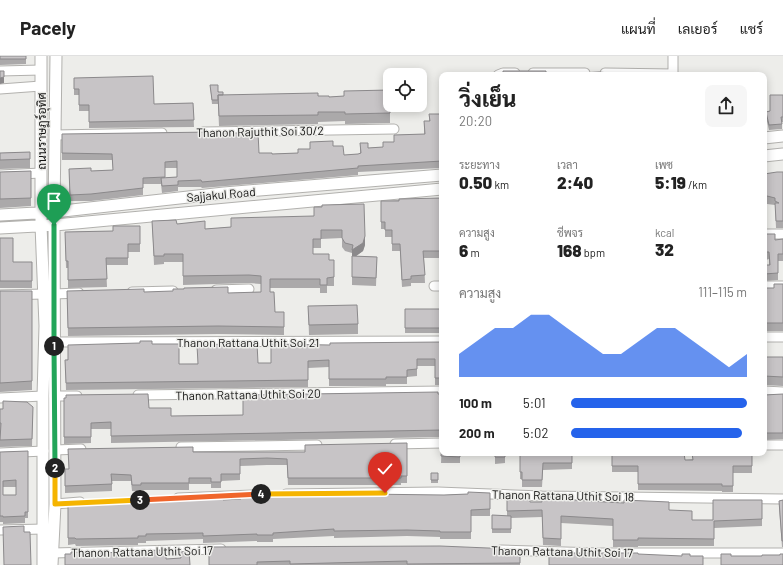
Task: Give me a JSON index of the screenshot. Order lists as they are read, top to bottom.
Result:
{
  "streets": {
    "street": [
      "ถนนราษฏร์อุทิศ",
      "Thanon Rajuthit Soi 30/2",
      "Sajjakul Road",
      "Thanon Rattana Uthit Soi 21",
      "Thanon Rattana Uthit Soi 20",
      "Thanon Rattana Uthit Soi 18",
      "Thanon Rattana Uthit Soi 17"
    ]
  },
  "crossings": [
    ["ถนนราษฏร์อุทิศ", "Sajjakul Road"],
    ["ถนนราษฏร์อุทิศ", "Thanon Rattana Uthit Soi 21"],
    ["ถนนราษฏร์อุทิศ", "Thanon Rattana Uthit Soi 17"]
  ],
  "page": {
    "header": "Pacely",
    "nav": ["แผนที่", "เลเยอร์", "แชร์"],
    "heading": ["วิ่งเย็น", "20:20"],
    "stats": [
      ["ระยะทาง", "0.50 km"],
      ["เวลา", "2:40"],
      ["เพซ", "5:19 /km"],
      ["ความสูง", "6 m"],
      ["ชีพจร", "168 bpm"],
      ["kcal", "32"]
    ],
    "chart": ["ความสูง", "111–115 m"],
    "pins": [
      "1",
      "2",
      "4",
      "3"
    ],
    "list": [
      {
        "name": "100 m",
        "note": "5:01"
      },
      {
        "name": "200 m",
        "note": "5:02"
      }
    ]
  }
}
